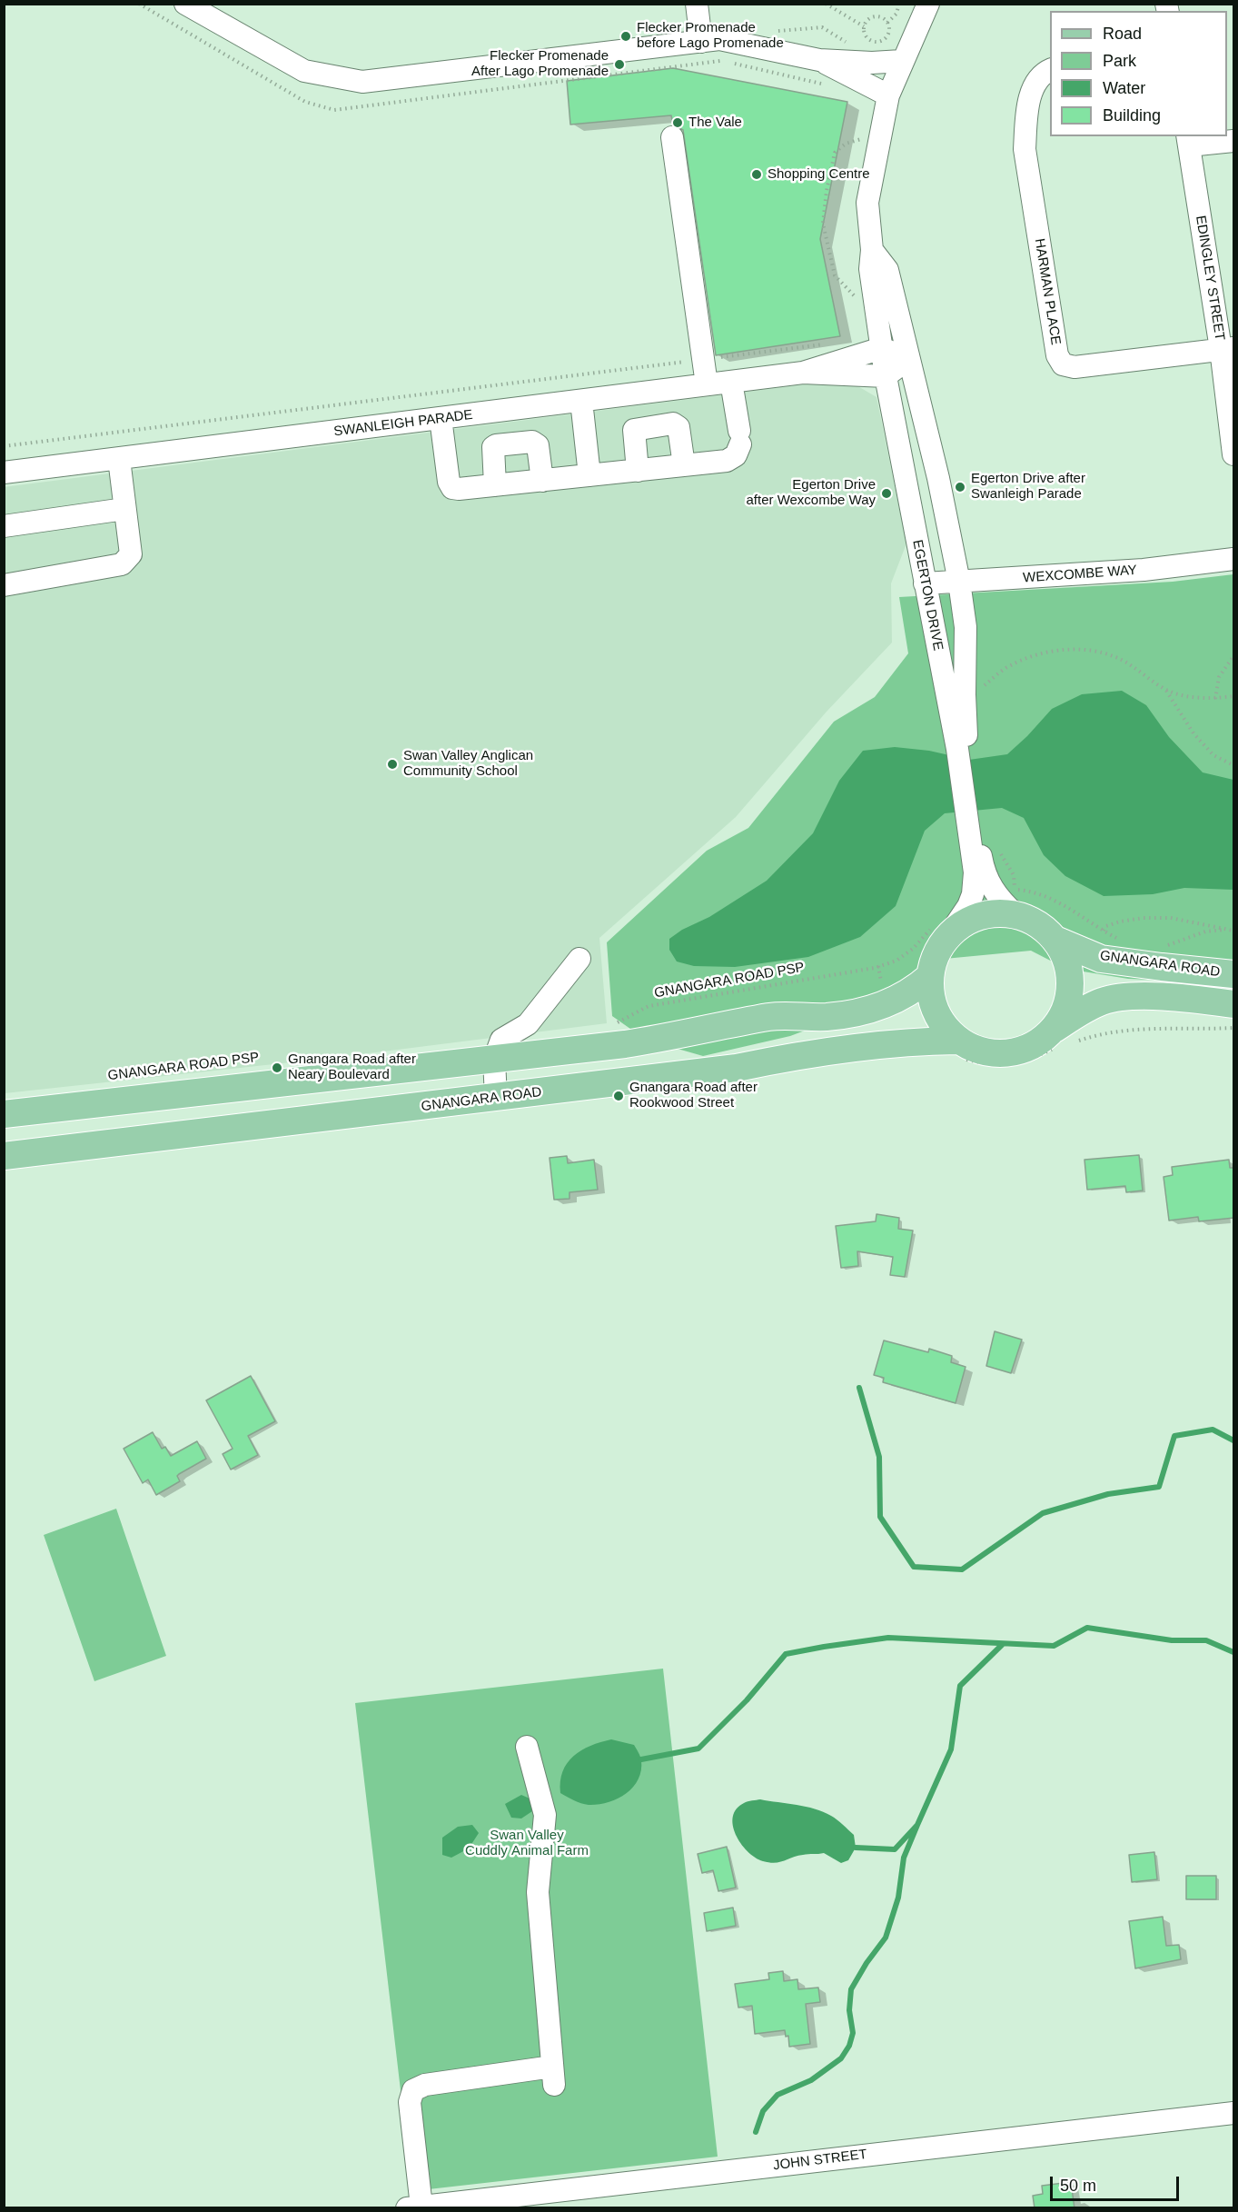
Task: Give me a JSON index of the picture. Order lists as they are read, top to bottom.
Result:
{
  "streets": {
    "main road": ["GNANGARA ROAD"],
    "street": [
      "EDINGLEY STREET",
      "HARMAN PLACE",
      "SWANLEIGH PARADE",
      "WEXCOMBE WAY",
      "EGERTON DRIVE",
      "JOHN STREET"
    ],
    "path": ["GNANGARA ROAD PSP"]
  },
  "crossings": [
    ["EDINGLEY STREET", "HARMAN PLACE"],
    ["SWANLEIGH PARADE", "EGERTON DRIVE"],
    ["WEXCOMBE WAY", "EGERTON DRIVE"],
    ["EGERTON DRIVE", "GNANGARA ROAD"],
    ["EGERTON DRIVE", "GNANGARA ROAD PSP"],
    ["GNANGARA ROAD", "GNANGARA ROAD PSP"]
  ],
  "parks": ["Swan Valley Cuddly Animal Farm"],
  "places": [
    "Flecker Promenade before Lago Promenade",
    "Flecker Promenade After Lago Promenade",
    "The Vale",
    "Shopping Centre",
    "Egerton Drive after Swanleigh Parade",
    "Egerton Drive after Wexcombe Way",
    "Swan Valley Anglican Community School",
    "Gnangara Road after Neary Boulevard",
    "Gnangara Road after Rookwood Street"
  ],
  "legend": [
    "Road",
    "Park",
    "Water",
    "Building"
  ],
  "scale_bar": "50 m"
}
